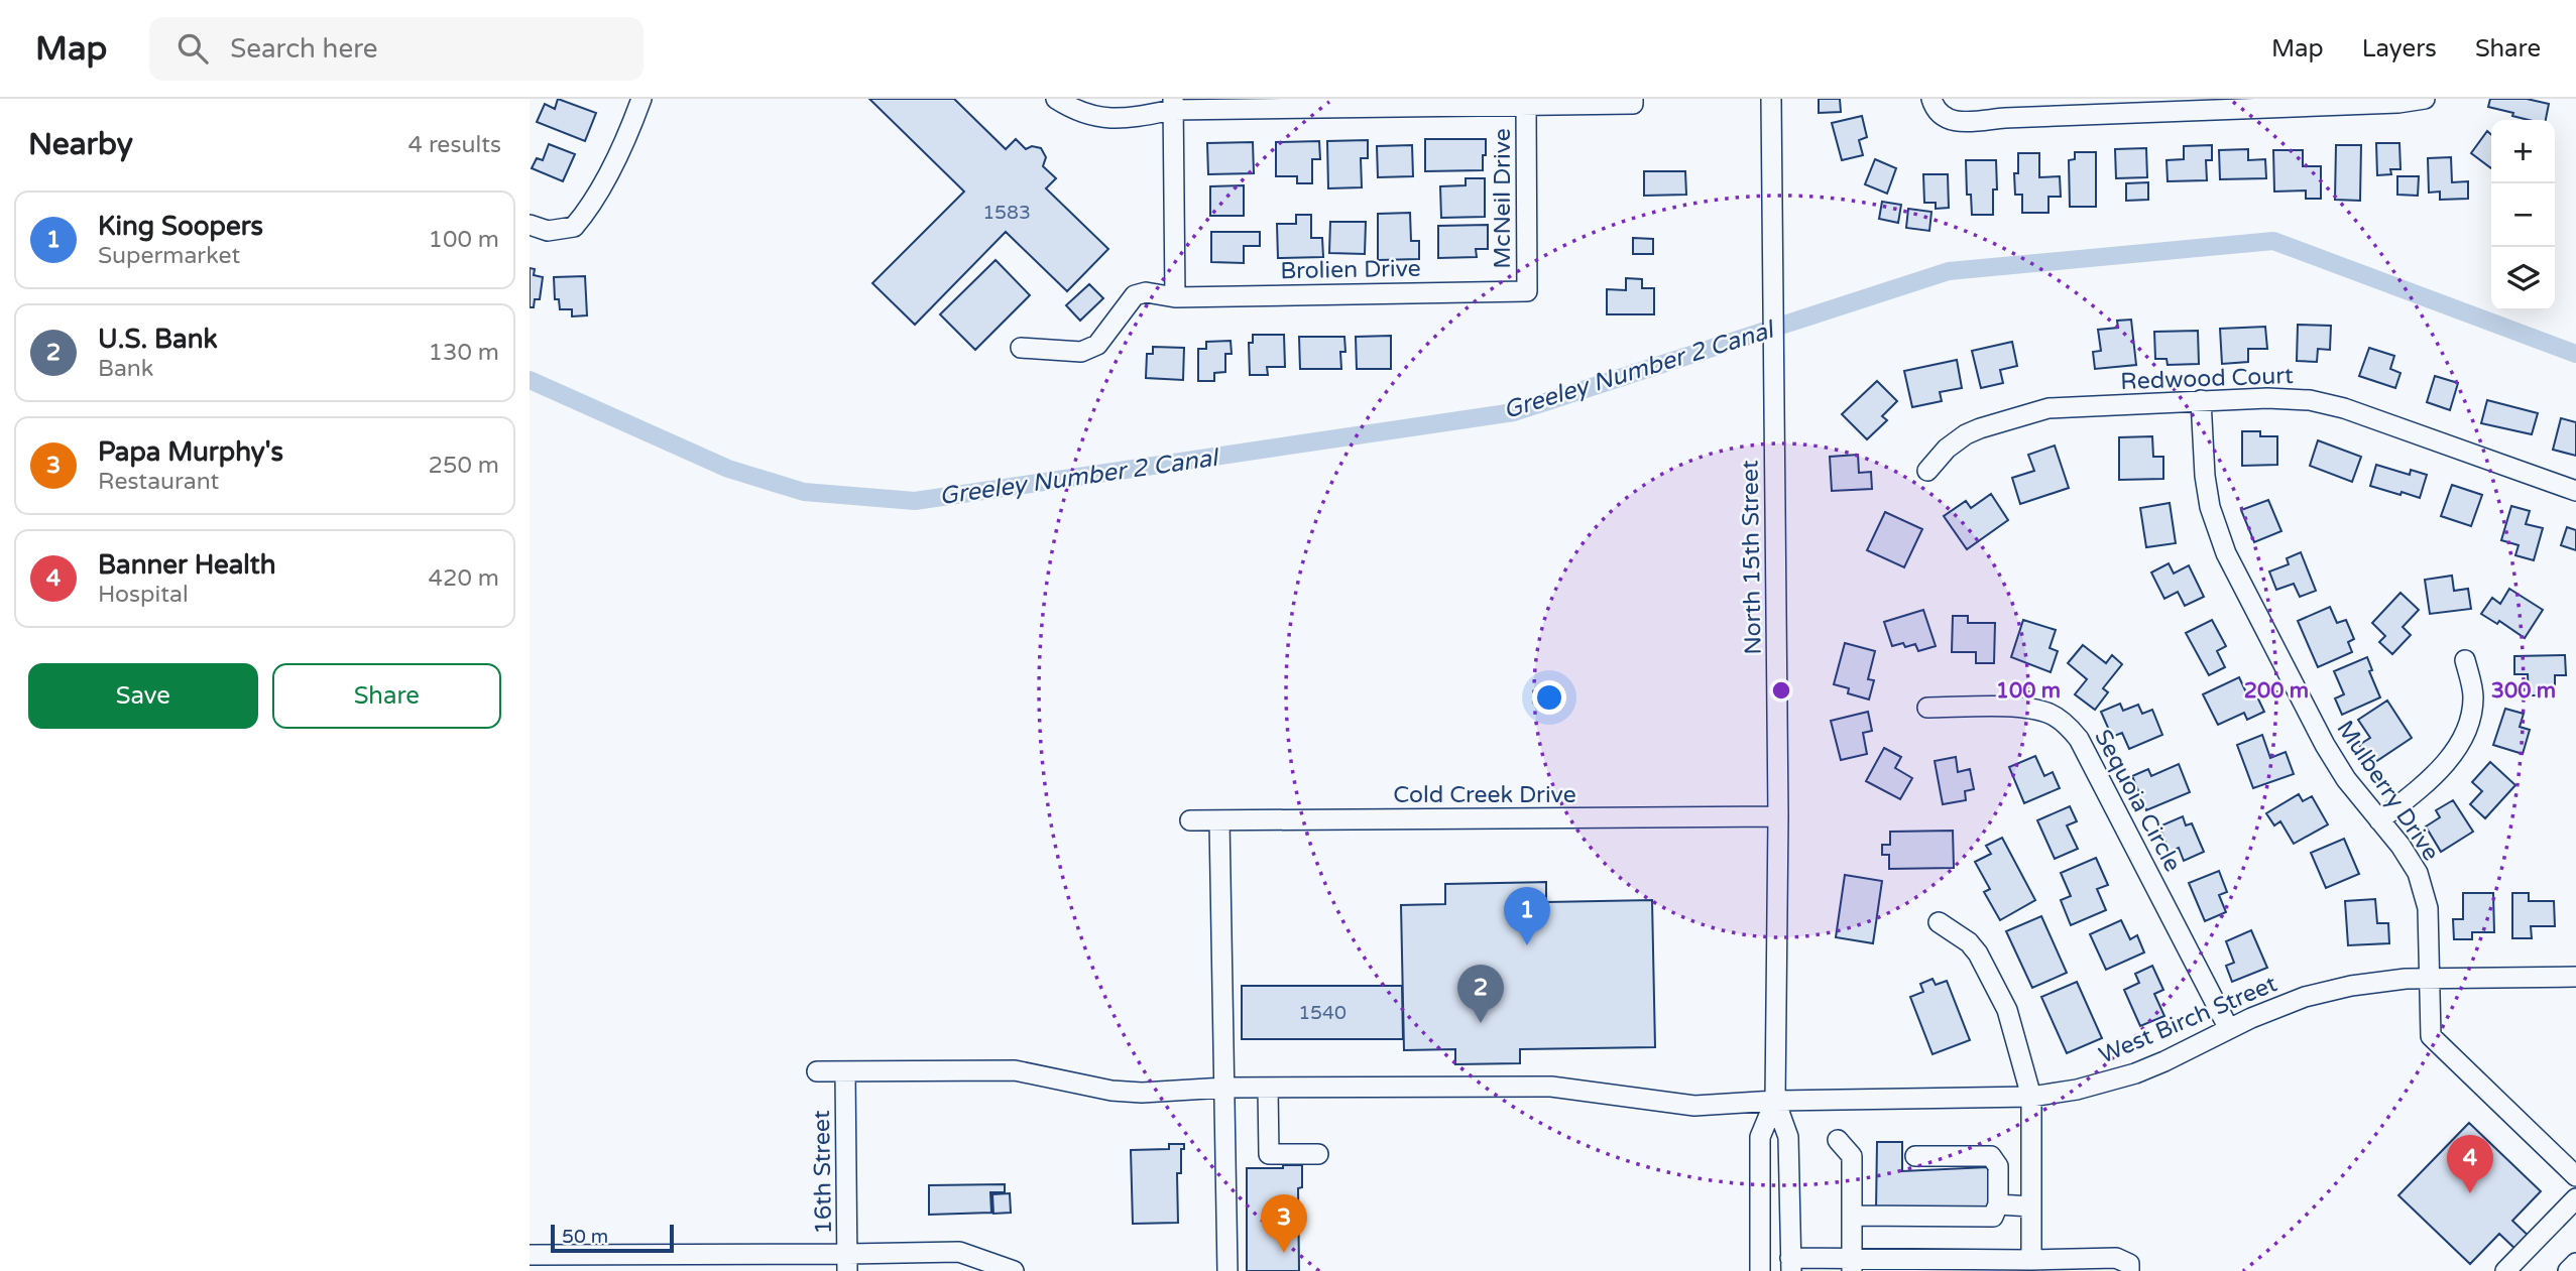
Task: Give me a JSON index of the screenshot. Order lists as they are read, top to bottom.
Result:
{
  "streets": {
    "street": [
      "McNeil Drive",
      "Brolien Drive",
      "Redwood Court",
      "North 15th Street",
      "Mulberry Drive",
      "Cold Creek Drive",
      "Sequoia Circle",
      "West Birch Street",
      "16th Street"
    ]
  },
  "crossings": [
    ["McNeil Drive", "Brolien Drive"],
    ["Redwood Court", "Mulberry Drive"],
    ["North 15th Street", "Cold Creek Drive"],
    ["North 15th Street", "West Birch Street"],
    ["Mulberry Drive", "West Birch Street"],
    ["Sequoia Circle", "West Birch Street"],
    ["West Birch Street", "16th Street"]
  ],
  "water": ["Greeley Number 2 Canal"],
  "house_numbers": ["1583", "1540"],
  "scale_bar": "50 m",
  "page": {
    "header": "Map",
    "search": "Search here",
    "nav": ["Map", "Layers", "Share"],
    "heading": ["Nearby", "4 results"],
    "map_buttons": ["+", "−"],
    "list": [
      {
        "mark": "1",
        "name": "King Soopers",
        "note": "Supermarket",
        "value": "100 m"
      },
      {
        "mark": "2",
        "name": "U.S. Bank",
        "note": "Bank",
        "value": "130 m"
      },
      {
        "mark": "3",
        "name": "Papa Murphy's",
        "note": "Restaurant",
        "value": "250 m"
      },
      {
        "mark": "4",
        "name": "Banner Health",
        "note": "Hospital",
        "value": "420 m"
      }
    ],
    "buttons": ["Save", "Share"],
    "pins": [
      "1",
      "2",
      "4",
      "3"
    ],
    "scale": "50 m"
  },
  "rings": ["100 m", "200 m", "300 m"]
}
